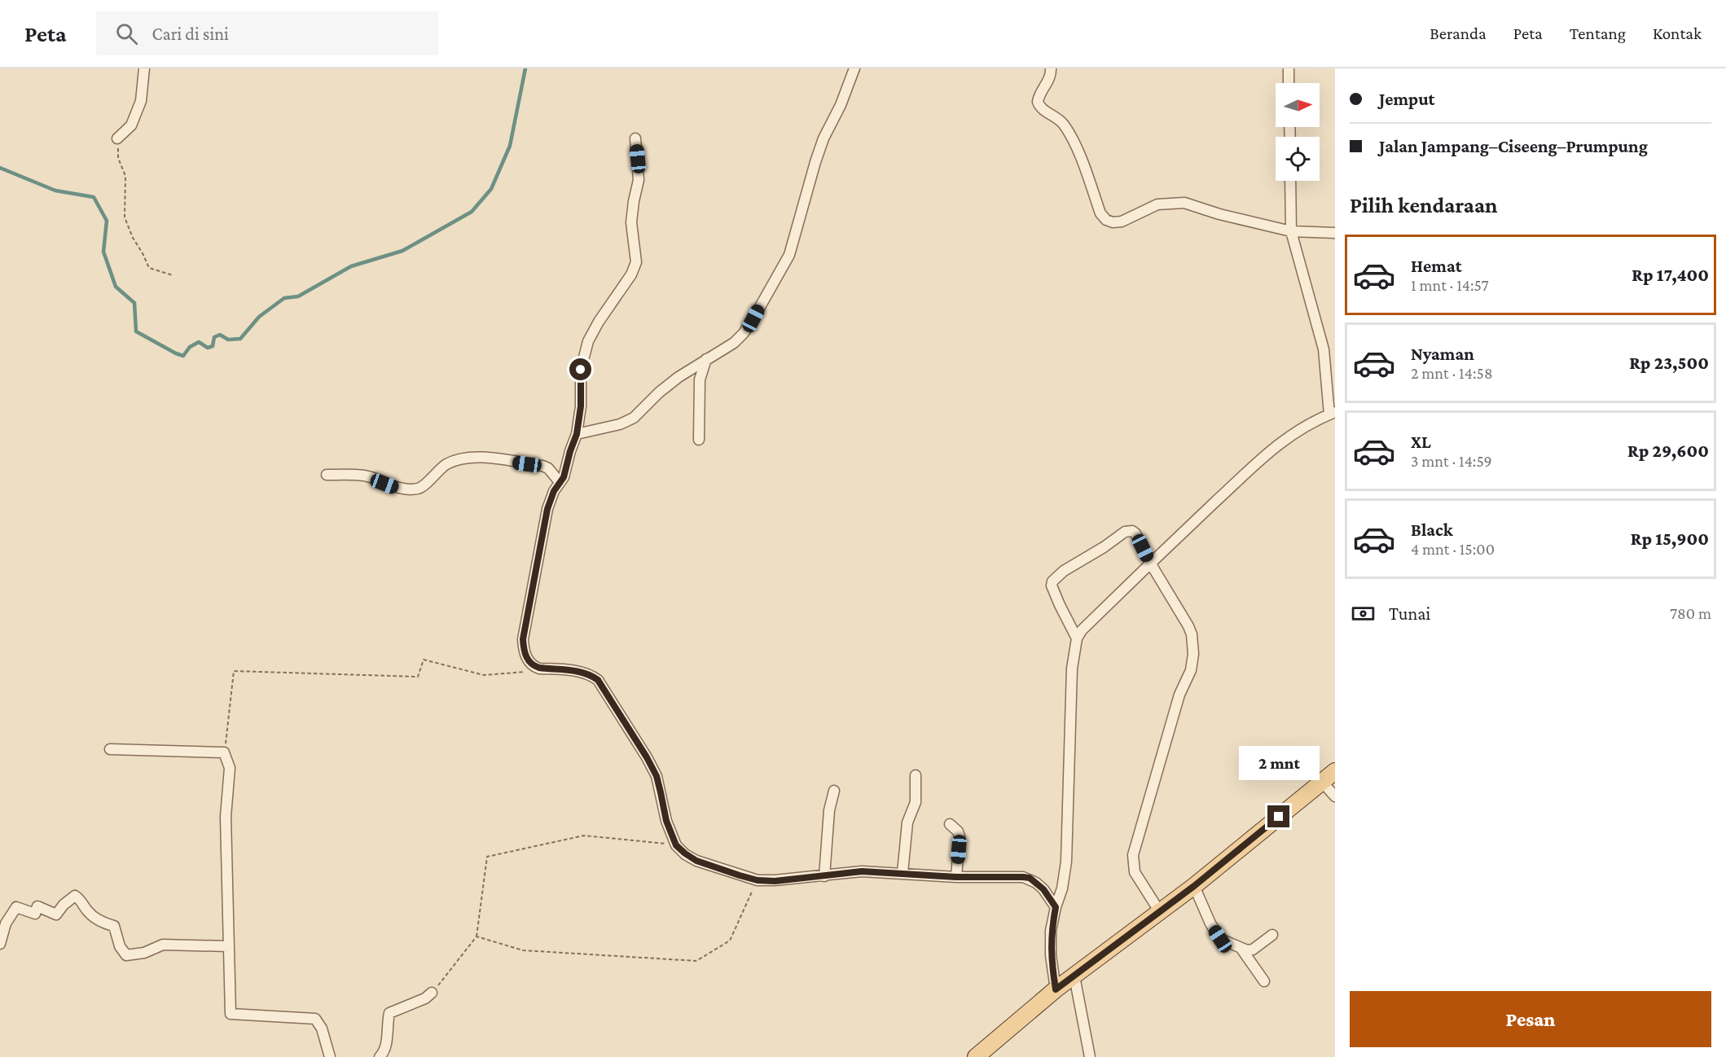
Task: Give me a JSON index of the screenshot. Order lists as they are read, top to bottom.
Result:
{
  "north": "right",
  "page": {
    "header": "Peta",
    "search": "Cari di sini",
    "nav": [
      "Beranda",
      "Peta",
      "Tentang",
      "Kontak"
    ],
    "banner": ["Jemput", "Jalan Jampang–Ciseeng–Prumpung"],
    "heading": "Pilih kendaraan",
    "list": [
      {
        "name": "Hemat",
        "note": "1 mnt · 14:57",
        "value": "Rp 17,400"
      },
      {
        "name": "Nyaman",
        "note": "2 mnt · 14:58",
        "value": "Rp 23,500"
      },
      {
        "name": "XL",
        "note": "3 mnt · 14:59",
        "value": "Rp 29,600"
      },
      {
        "name": "Black",
        "note": "4 mnt · 15:00",
        "value": "Rp 15,900"
      }
    ],
    "pay": ["Tunai", "780 m"],
    "bubble": "2 mnt",
    "buttons": "Pesan"
  }
}
